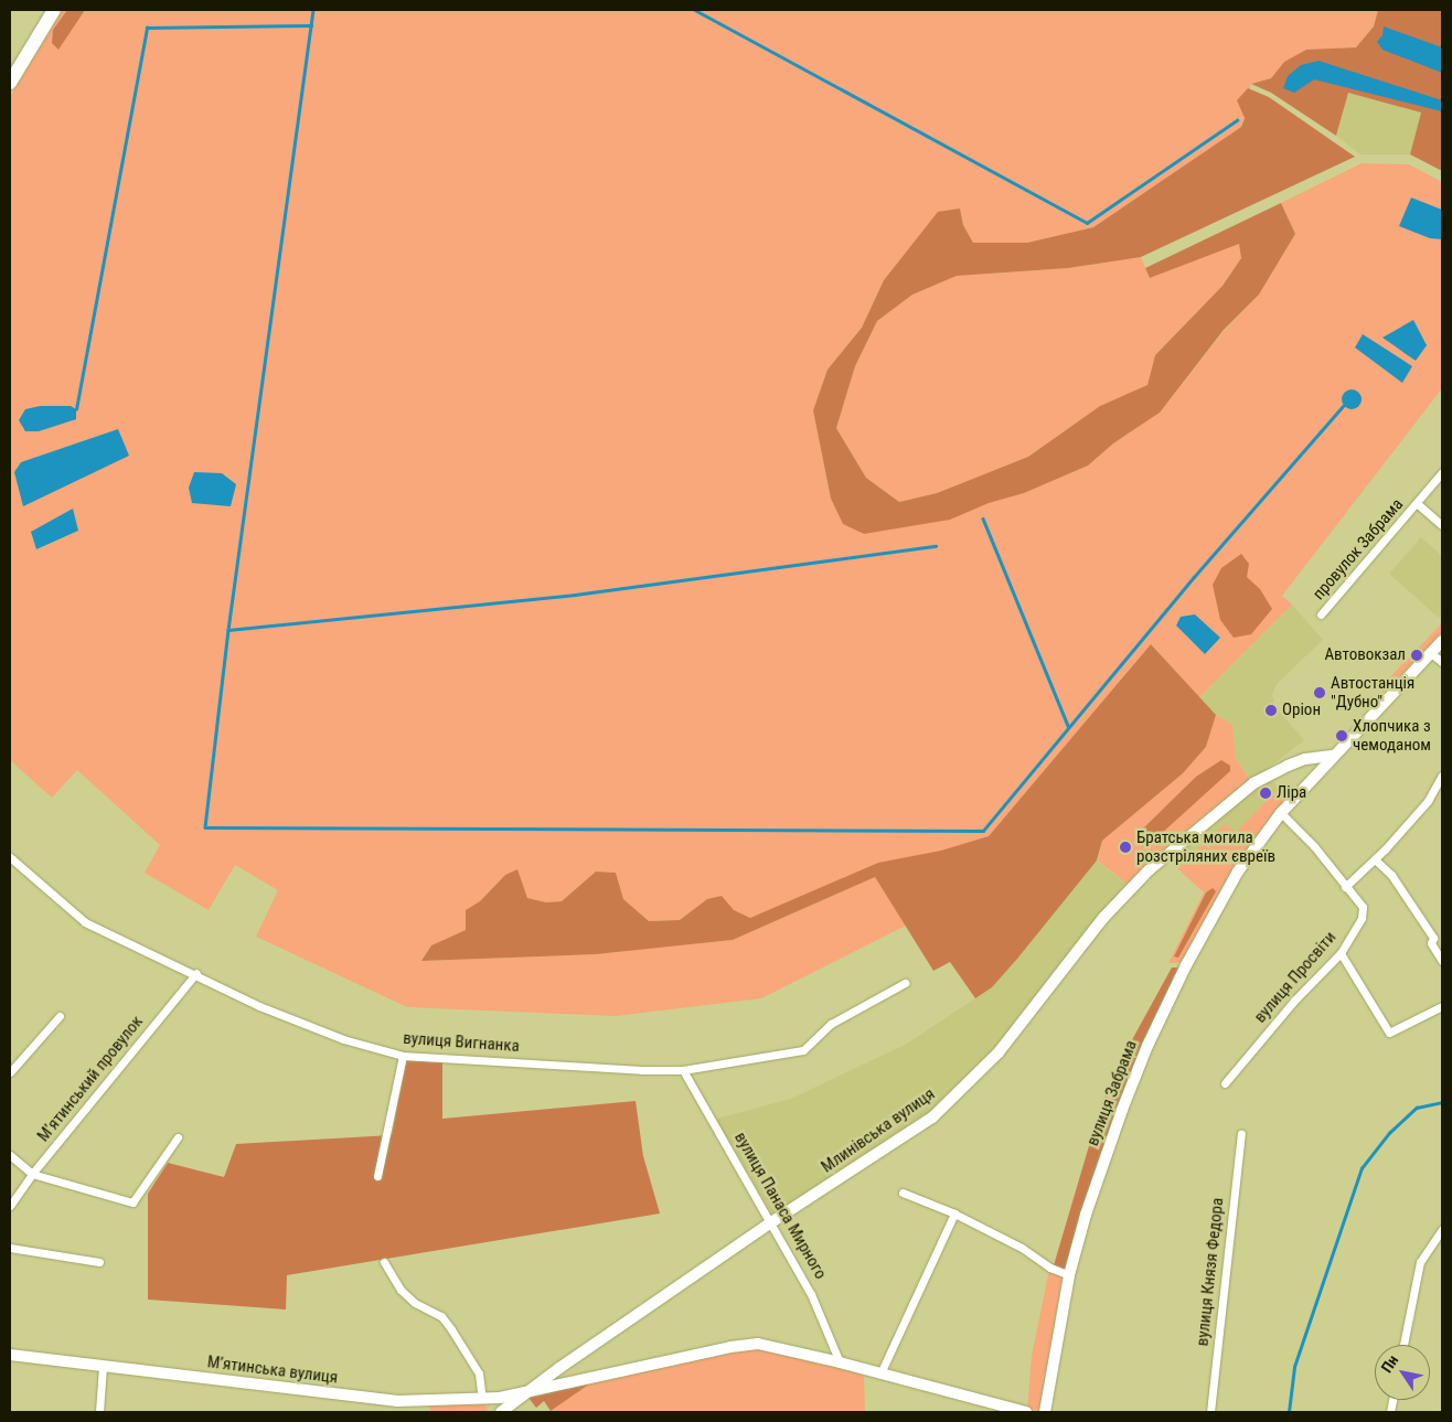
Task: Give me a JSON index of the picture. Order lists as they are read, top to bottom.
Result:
{
  "streets": {
    "main road": ["вулиця Забрама", "Млинівська вулиця", "Мʼятинська вулиця"],
    "street": [
      "провулок Забрама",
      "вулиця Просвіти",
      "вулиця Вигнанка",
      "Мʼятинський провулок",
      "вулиця Панаса Мирного",
      "вулиця Князя Федора"
    ]
  },
  "crossings": [
    ["вулиця Просвіти", "вулиця Забрама"],
    ["вулиця Вигнанка", "Мʼятинський провулок"],
    ["вулиця Вигнанка", "вулиця Панаса Мирного"],
    ["вулиця Забрама", "Млинівська вулиця"],
    ["Млинівська вулиця", "вулиця Панаса Мирного"],
    ["Млинівська вулиця", "Мʼятинська вулиця"]
  ],
  "places": [
    "Автовокзал",
    "Автостанція \"Дубно\"",
    "Оріон",
    "Хлопчика з чемоданом",
    "Ліра",
    "Братська могила розстріляних євреїв"
  ],
  "north": "top left"
}
